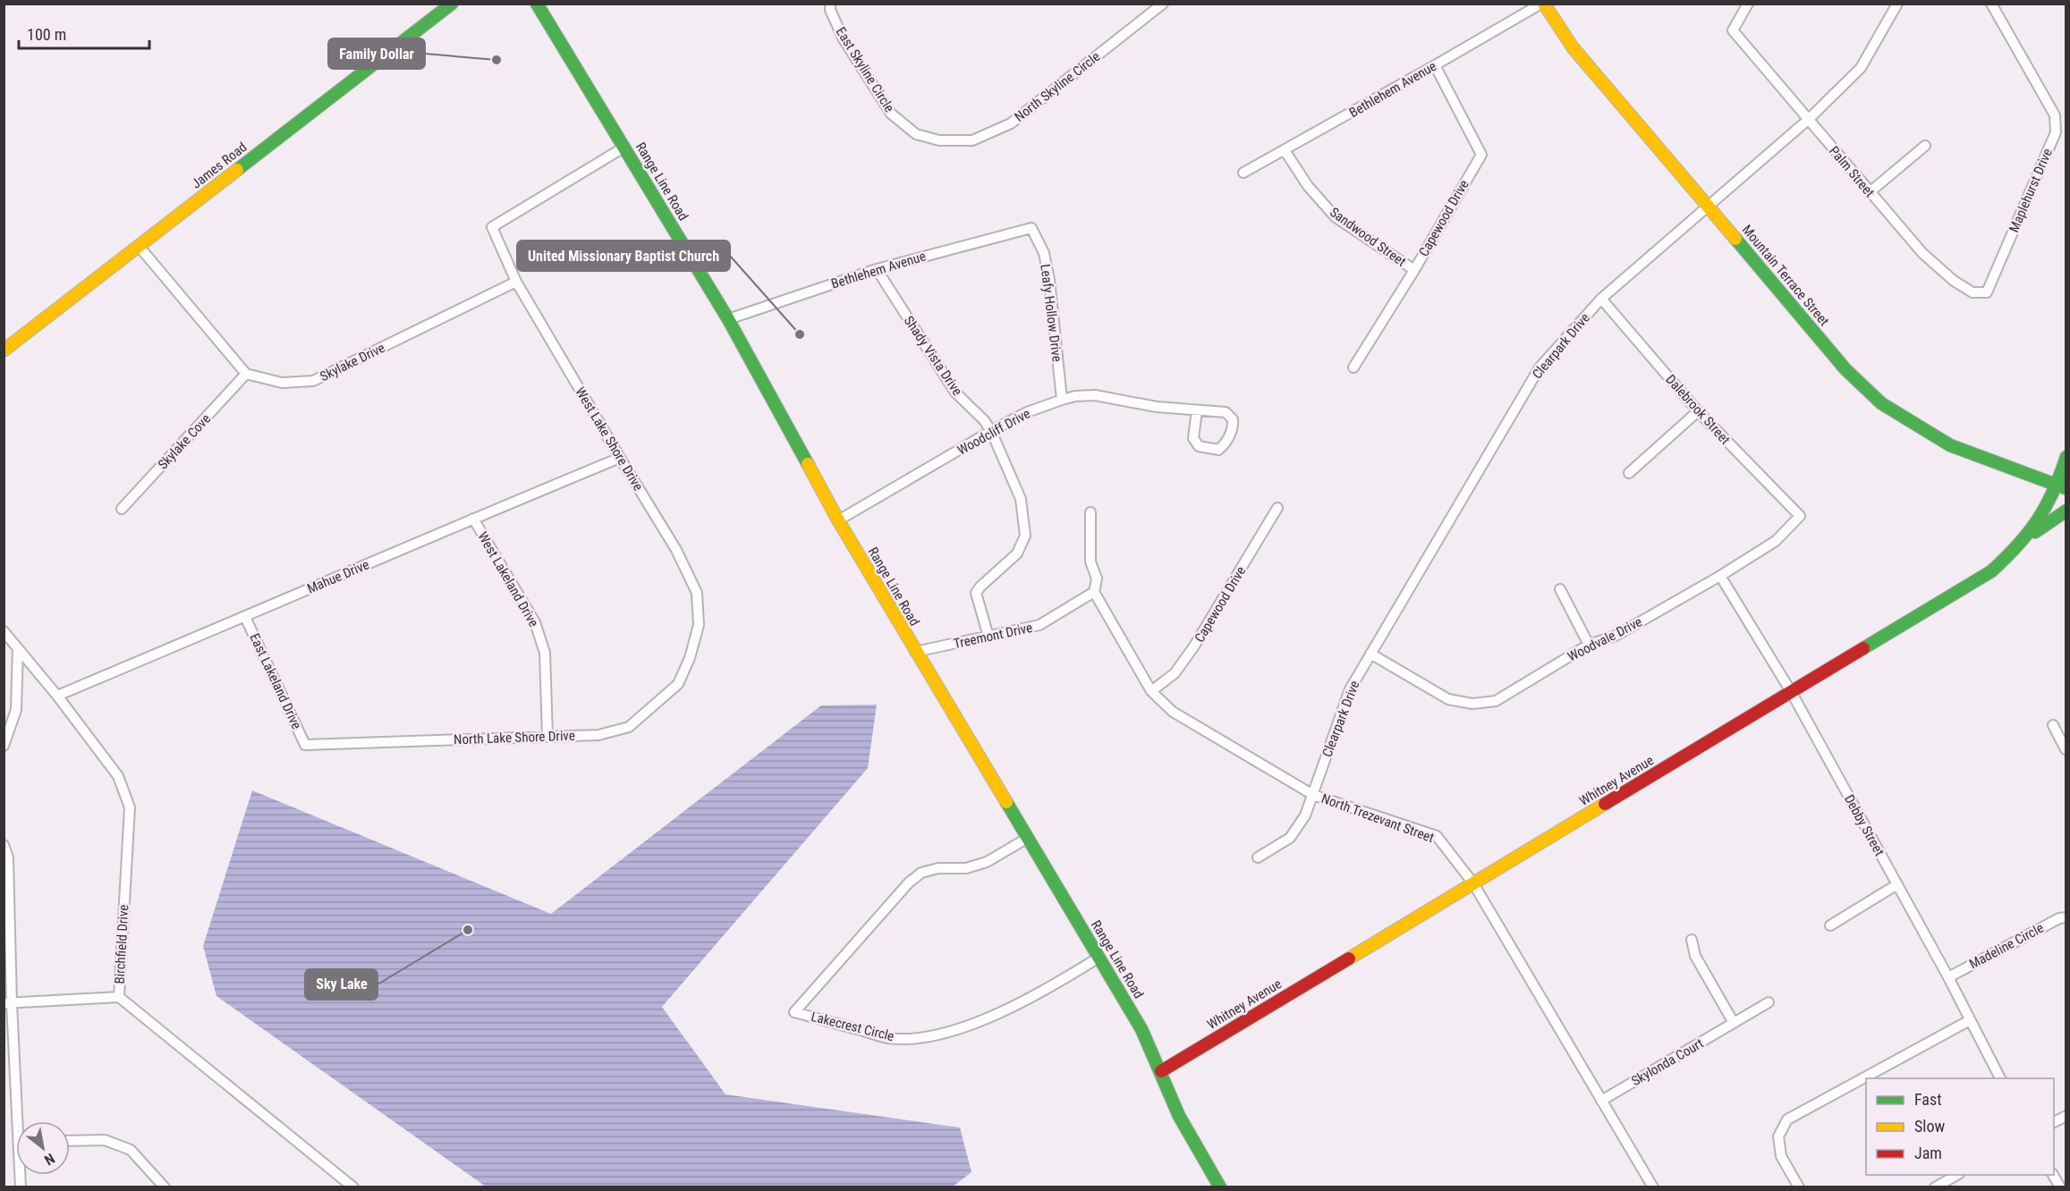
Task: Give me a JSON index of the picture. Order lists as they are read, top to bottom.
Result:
{
  "streets": {
    "main road": [
      "James Road",
      "Range Line Road",
      "Mountain Terrace Street",
      "Whitney Avenue"
    ],
    "street": [
      "East Skyline Circle",
      "North Skyline Circle",
      "Bethlehem Avenue",
      "Palm Street",
      "Maplehurst Drive",
      "Capewood Drive",
      "Sandwood Street",
      "Leafy Hollow Drive",
      "Clearpark Drive",
      "Shady Vista Drive",
      "Skylake Drive",
      "Dalebrook Street",
      "Woodcliff Drive",
      "West Lake Shore Drive",
      "Skylake Cove",
      "Mahue Drive",
      "West Lakeland Drive",
      "Treemont Drive",
      "Woodvale Drive",
      "East Lakeland Drive",
      "North Lake Shore Drive",
      "North Trezevant Street",
      "Debby Street",
      "Birchfield Drive",
      "Madeline Circle",
      "Lakecrest Circle",
      "Skylonda Court"
    ]
  },
  "crossings": [
    ["East Skyline Circle", "North Skyline Circle"],
    ["Bethlehem Avenue", "Range Line Road"],
    ["Bethlehem Avenue", "Capewood Drive"],
    ["Bethlehem Avenue", "Sandwood Street"],
    ["Bethlehem Avenue", "Mountain Terrace Street"],
    ["Bethlehem Avenue", "Leafy Hollow Drive"],
    ["Bethlehem Avenue", "Shady Vista Drive"],
    ["Palm Street", "Maplehurst Drive"],
    ["Palm Street", "Clearpark Drive"],
    ["Range Line Road", "Woodcliff Drive"],
    ["Range Line Road", "West Lake Shore Drive"],
    ["Range Line Road", "Treemont Drive"],
    ["Range Line Road", "Whitney Avenue"],
    ["Range Line Road", "Lakecrest Circle"],
    ["Capewood Drive", "Sandwood Street"],
    ["Capewood Drive", "North Trezevant Street"],
    ["Mountain Terrace Street", "Clearpark Drive"],
    ["Mountain Terrace Street", "Whitney Avenue"],
    ["Leafy Hollow Drive", "Woodcliff Drive"],
    ["Clearpark Drive", "Dalebrook Street"],
    ["Clearpark Drive", "Woodvale Drive"],
    ["Clearpark Drive", "North Trezevant Street"],
    ["Shady Vista Drive", "Woodcliff Drive"],
    ["Shady Vista Drive", "Treemont Drive"],
    ["Skylake Drive", "West Lake Shore Drive"],
    ["Skylake Drive", "Skylake Cove"],
    ["Dalebrook Street", "Woodvale Drive"],
    ["West Lake Shore Drive", "Mahue Drive"],
    ["West Lake Shore Drive", "North Lake Shore Drive"],
    ["Mahue Drive", "West Lakeland Drive"],
    ["Mahue Drive", "East Lakeland Drive"],
    ["Mahue Drive", "Birchfield Drive"],
    ["West Lakeland Drive", "North Lake Shore Drive"],
    ["Treemont Drive", "North Trezevant Street"],
    ["Woodvale Drive", "Debby Street"],
    ["East Lakeland Drive", "North Lake Shore Drive"],
    ["Whitney Avenue", "North Trezevant Street"],
    ["Whitney Avenue", "Debby Street"],
    ["North Trezevant Street", "Skylonda Court"],
    ["Debby Street", "Madeline Circle"]
  ],
  "places": ["Family Dollar", "United Missionary Baptist Church", "Sky Lake"],
  "legend": ["Fast", "Slow", "Jam"],
  "scale_bar": "100 m",
  "north": "bottom right"
}
